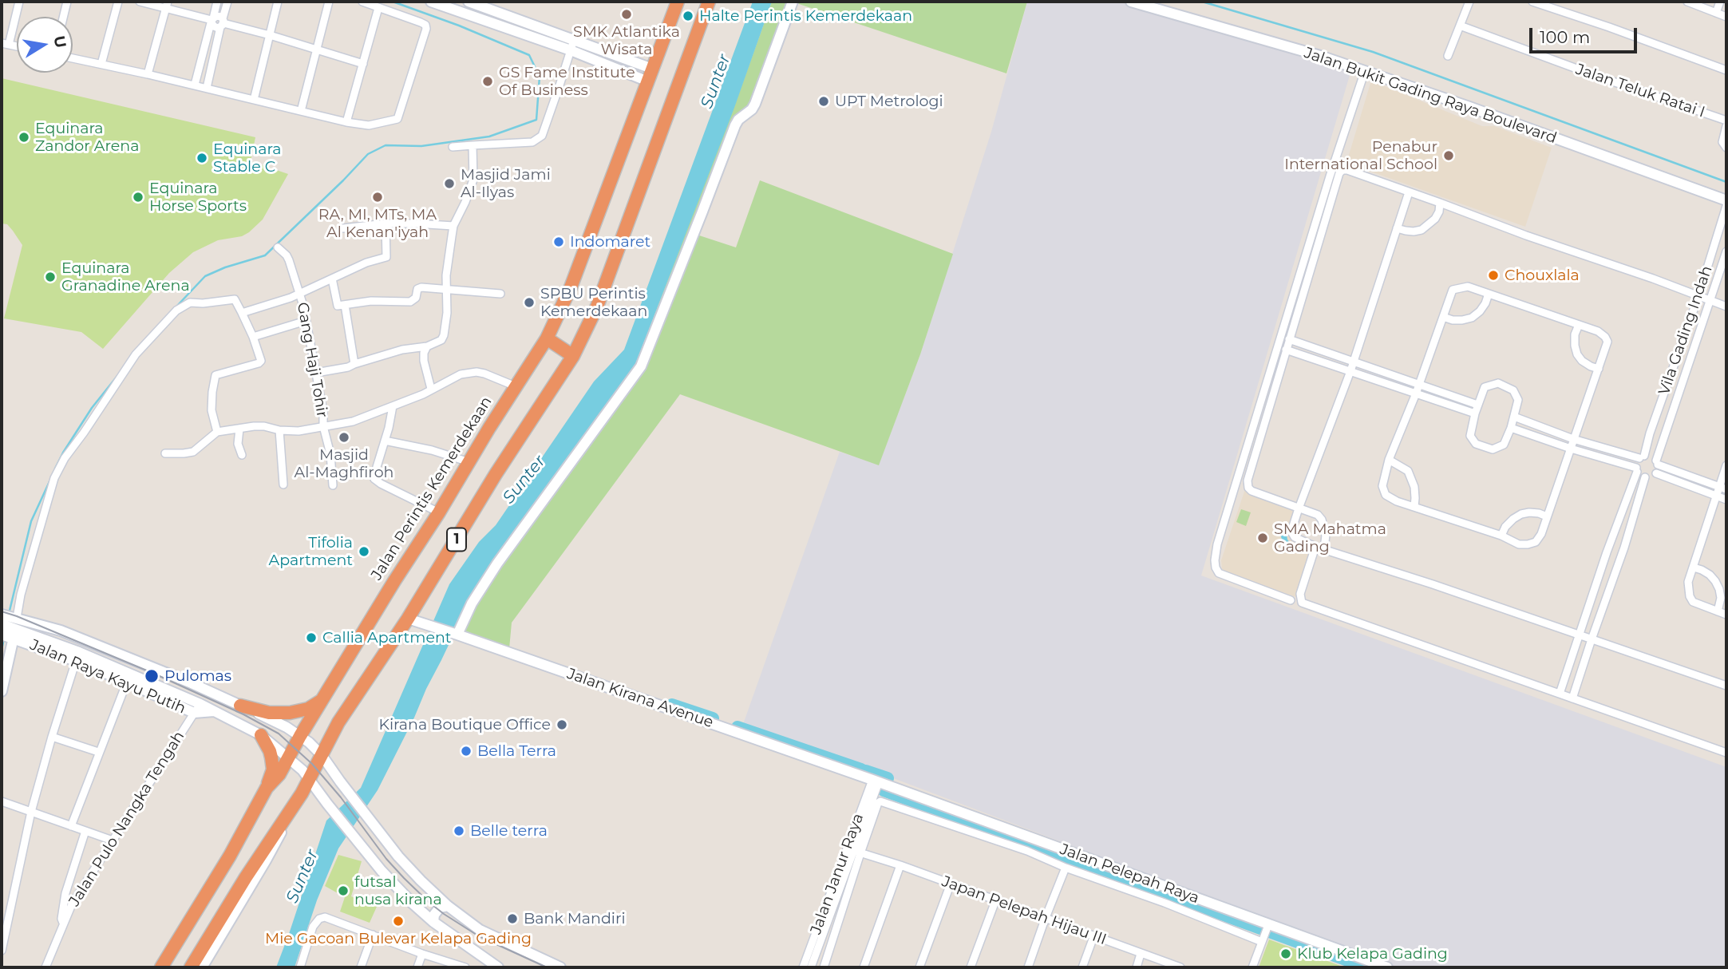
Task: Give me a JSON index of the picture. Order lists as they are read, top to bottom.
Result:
{
  "streets": {
    "highway": ["Jalan Perintis Kemerdekaan", "1"],
    "street": [
      "Jalan Teluk Ratai I",
      "Jalan Bukit Gading Raya Boulevard",
      "Vila Gading Indah",
      "Gang Haji Tohir",
      "Jalan Raya Kayu Putih",
      "Jalan Kirana Avenue",
      "Jalan Pulo Nangka Tengah",
      "Jalan Janur Raya",
      "Jalan Pelepah Raya",
      "Japan Pelepah Hijau III"
    ]
  },
  "crossings": [
    ["Jalan Perintis Kemerdekaan", "Jalan Raya Kayu Putih"],
    ["1", "Jalan Raya Kayu Putih"],
    ["1", "Jalan Kirana Avenue"],
    ["Jalan Raya Kayu Putih", "Jalan Pulo Nangka Tengah"],
    ["Jalan Kirana Avenue", "Jalan Janur Raya"],
    ["Jalan Kirana Avenue", "Jalan Pelepah Raya"],
    ["Jalan Janur Raya", "Jalan Pelepah Raya"],
    ["Jalan Janur Raya", "Japan Pelepah Hijau III"],
    ["Jalan Pelepah Raya", "Japan Pelepah Hijau III"]
  ],
  "water": ["Sunter"],
  "places": [
    "SMK Atlantika Wisata",
    "Halte Perintis Kemerdekaan",
    "GS Fame Institute Of Business",
    "UPT Metrologi",
    "Equinara Zandor Arena",
    "Penabur International School",
    "Equinara Stable C",
    "Masjid Jami Al-Ilyas",
    "Equinara Horse Sports",
    "RA, MI, MTs, MA Al Kenan'iyah",
    "Indomaret",
    "Chouxlala",
    "Equinara Granadine Arena",
    "SPBU Perintis Kemerdekaan",
    "Masjid Al-Maghfiroh",
    "SMA Mahatma Gading",
    "Tifolia Apartment",
    "Callia Apartment",
    "Pulomas",
    "Kirana Boutique Office",
    "Bella Terra",
    "Belle terra",
    "futsal nusa kirana",
    "Bank Mandiri",
    "Mie Gacoan Bulevar Kelapa Gading",
    "Klub Kelapa Gading"
  ],
  "scale_bar": "100 m",
  "north": "right"
}
